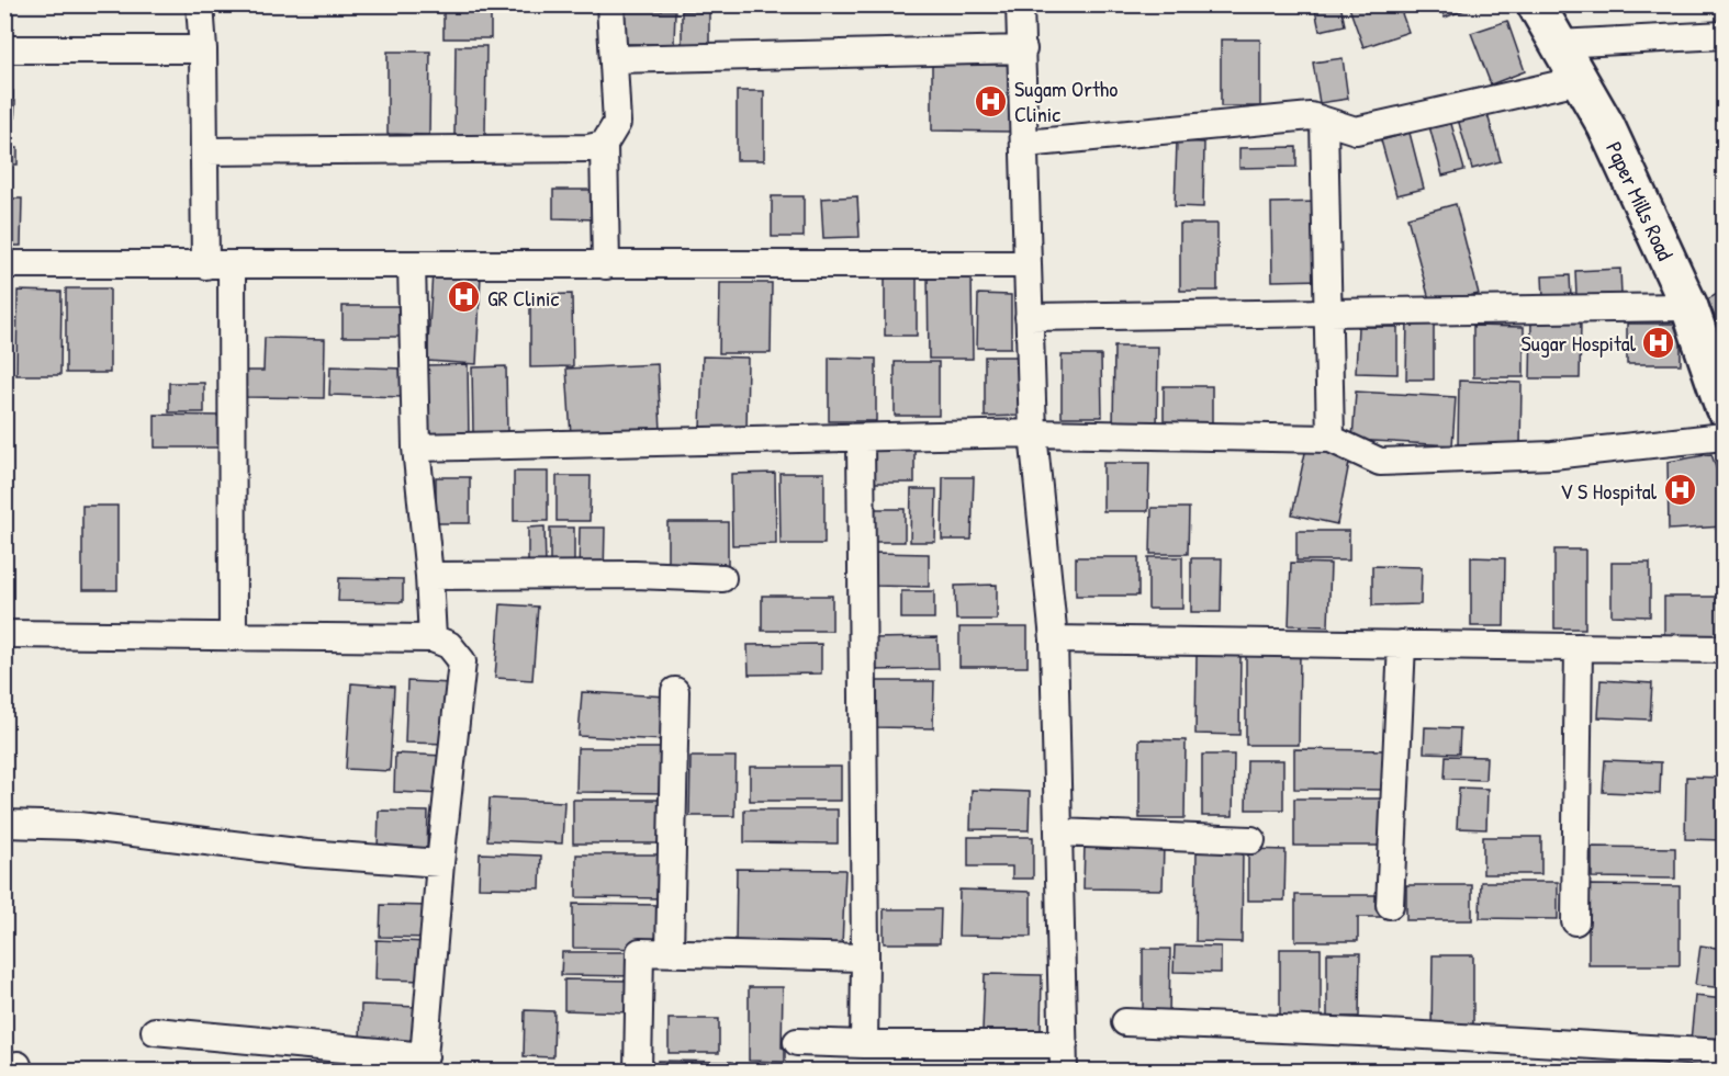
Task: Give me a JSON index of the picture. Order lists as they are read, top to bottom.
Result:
{
  "streets": {
    "main road": ["Paper Mills Road"]
  },
  "places": {
    "hospital": [
      "Sugam Ortho Clinic",
      "GR Clinic",
      "Sugar Hospital",
      "V S Hospital"
    ]
  }
}
